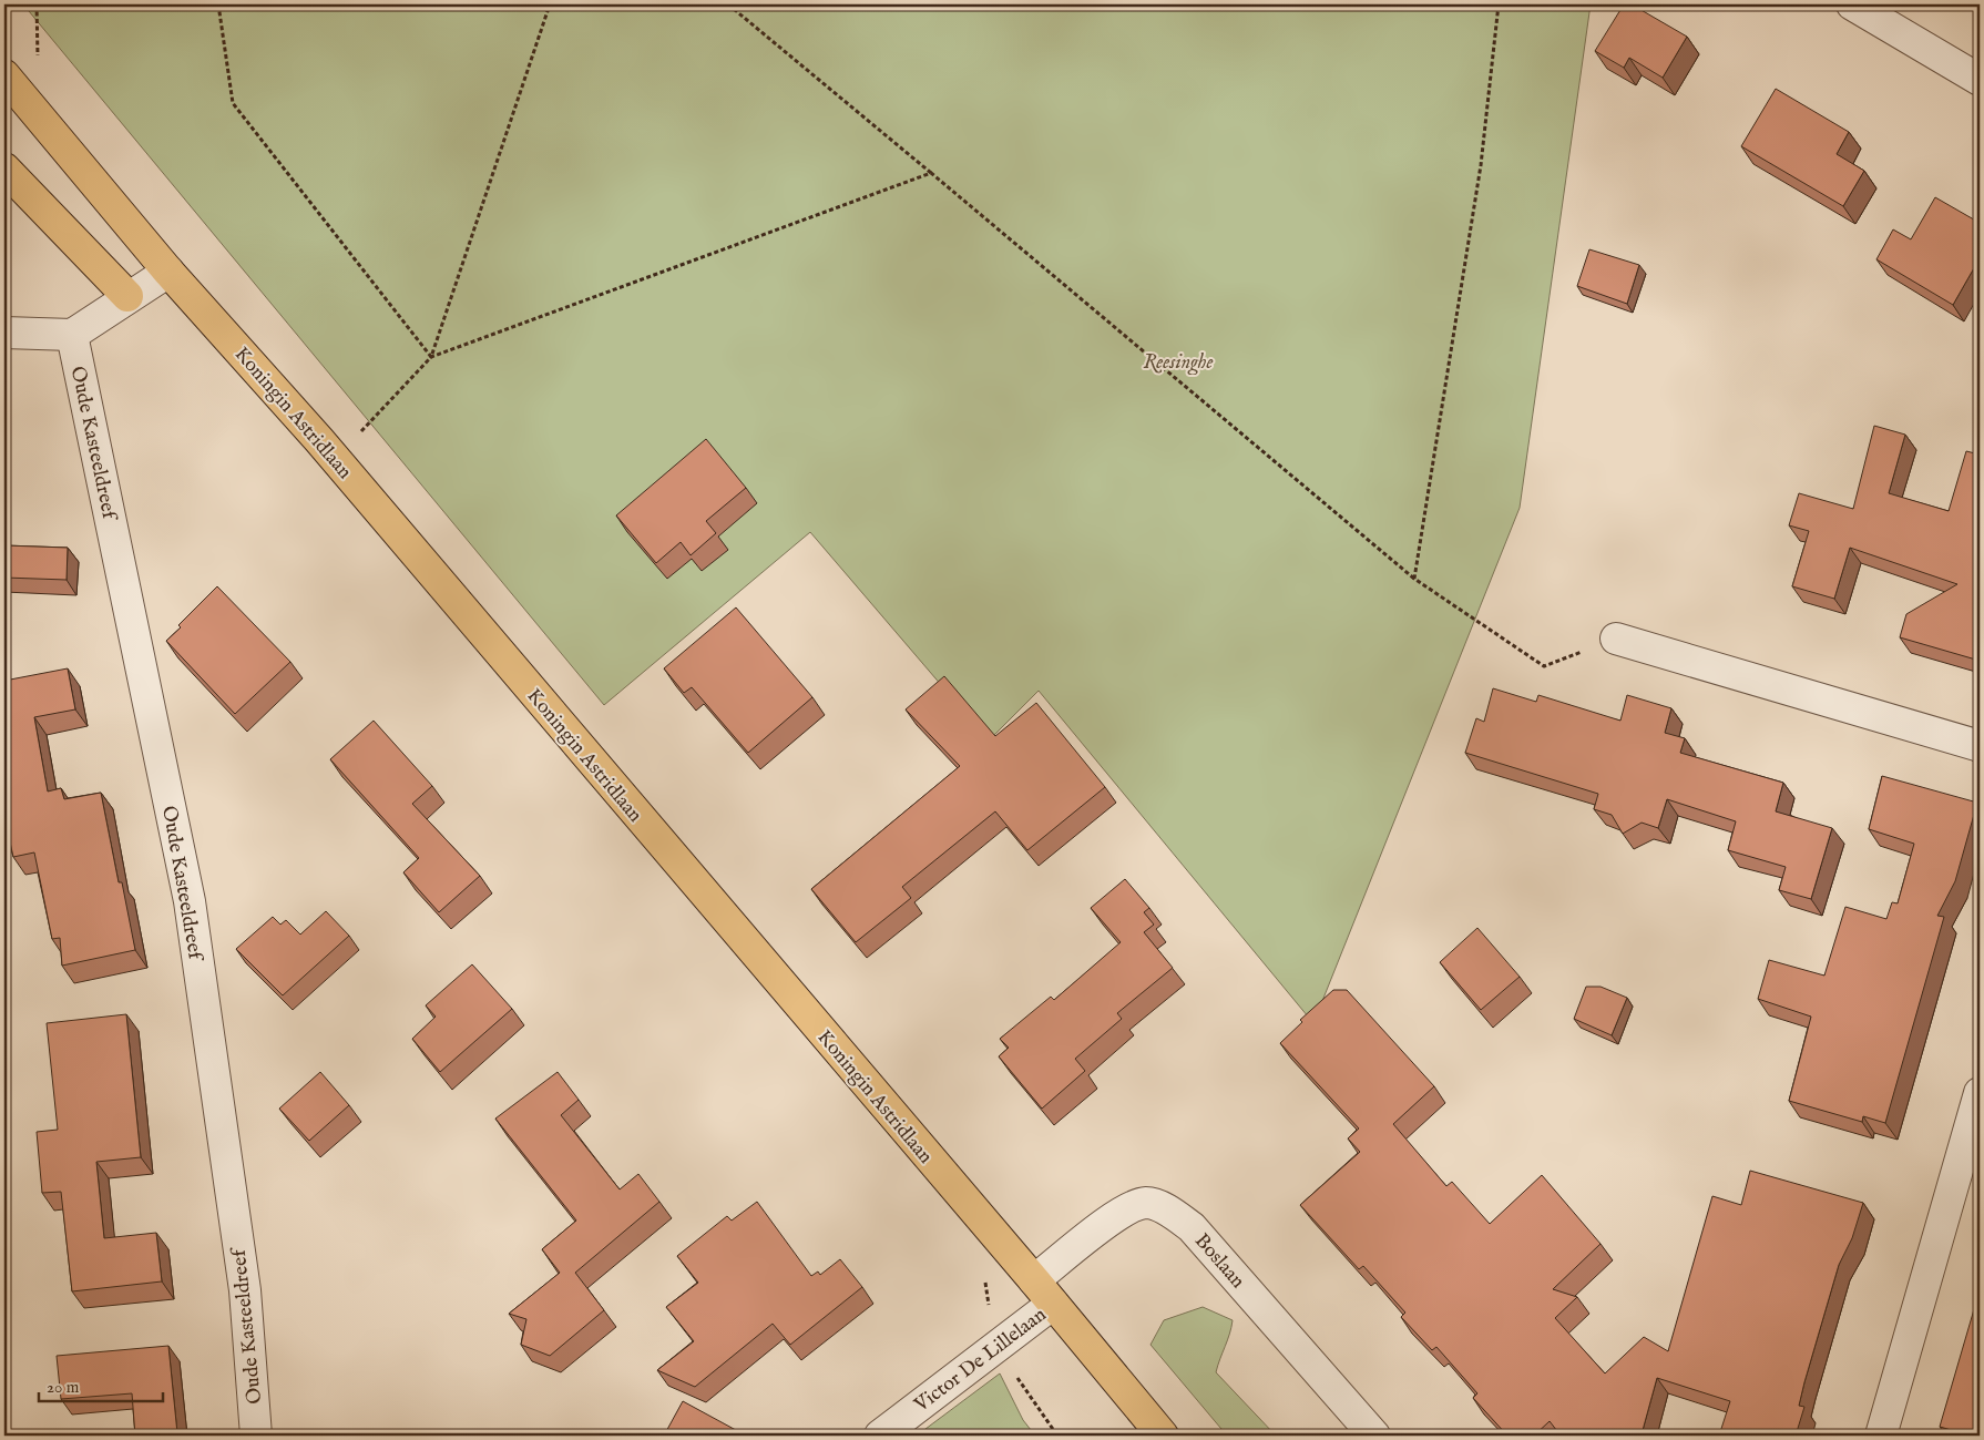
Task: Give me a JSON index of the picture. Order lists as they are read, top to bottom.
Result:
{
  "streets": {
    "main road": ["Koningin Astridlaan"],
    "street": ["Oude Kasteeldreef", "Boslaan", "Victor De Lillelaan"]
  },
  "crossings": [
    ["Koningin Astridlaan", "Boslaan"],
    ["Koningin Astridlaan", "Victor De Lillelaan"]
  ],
  "parks": ["Reesinghe"],
  "scale_bar": "20 m"
}
